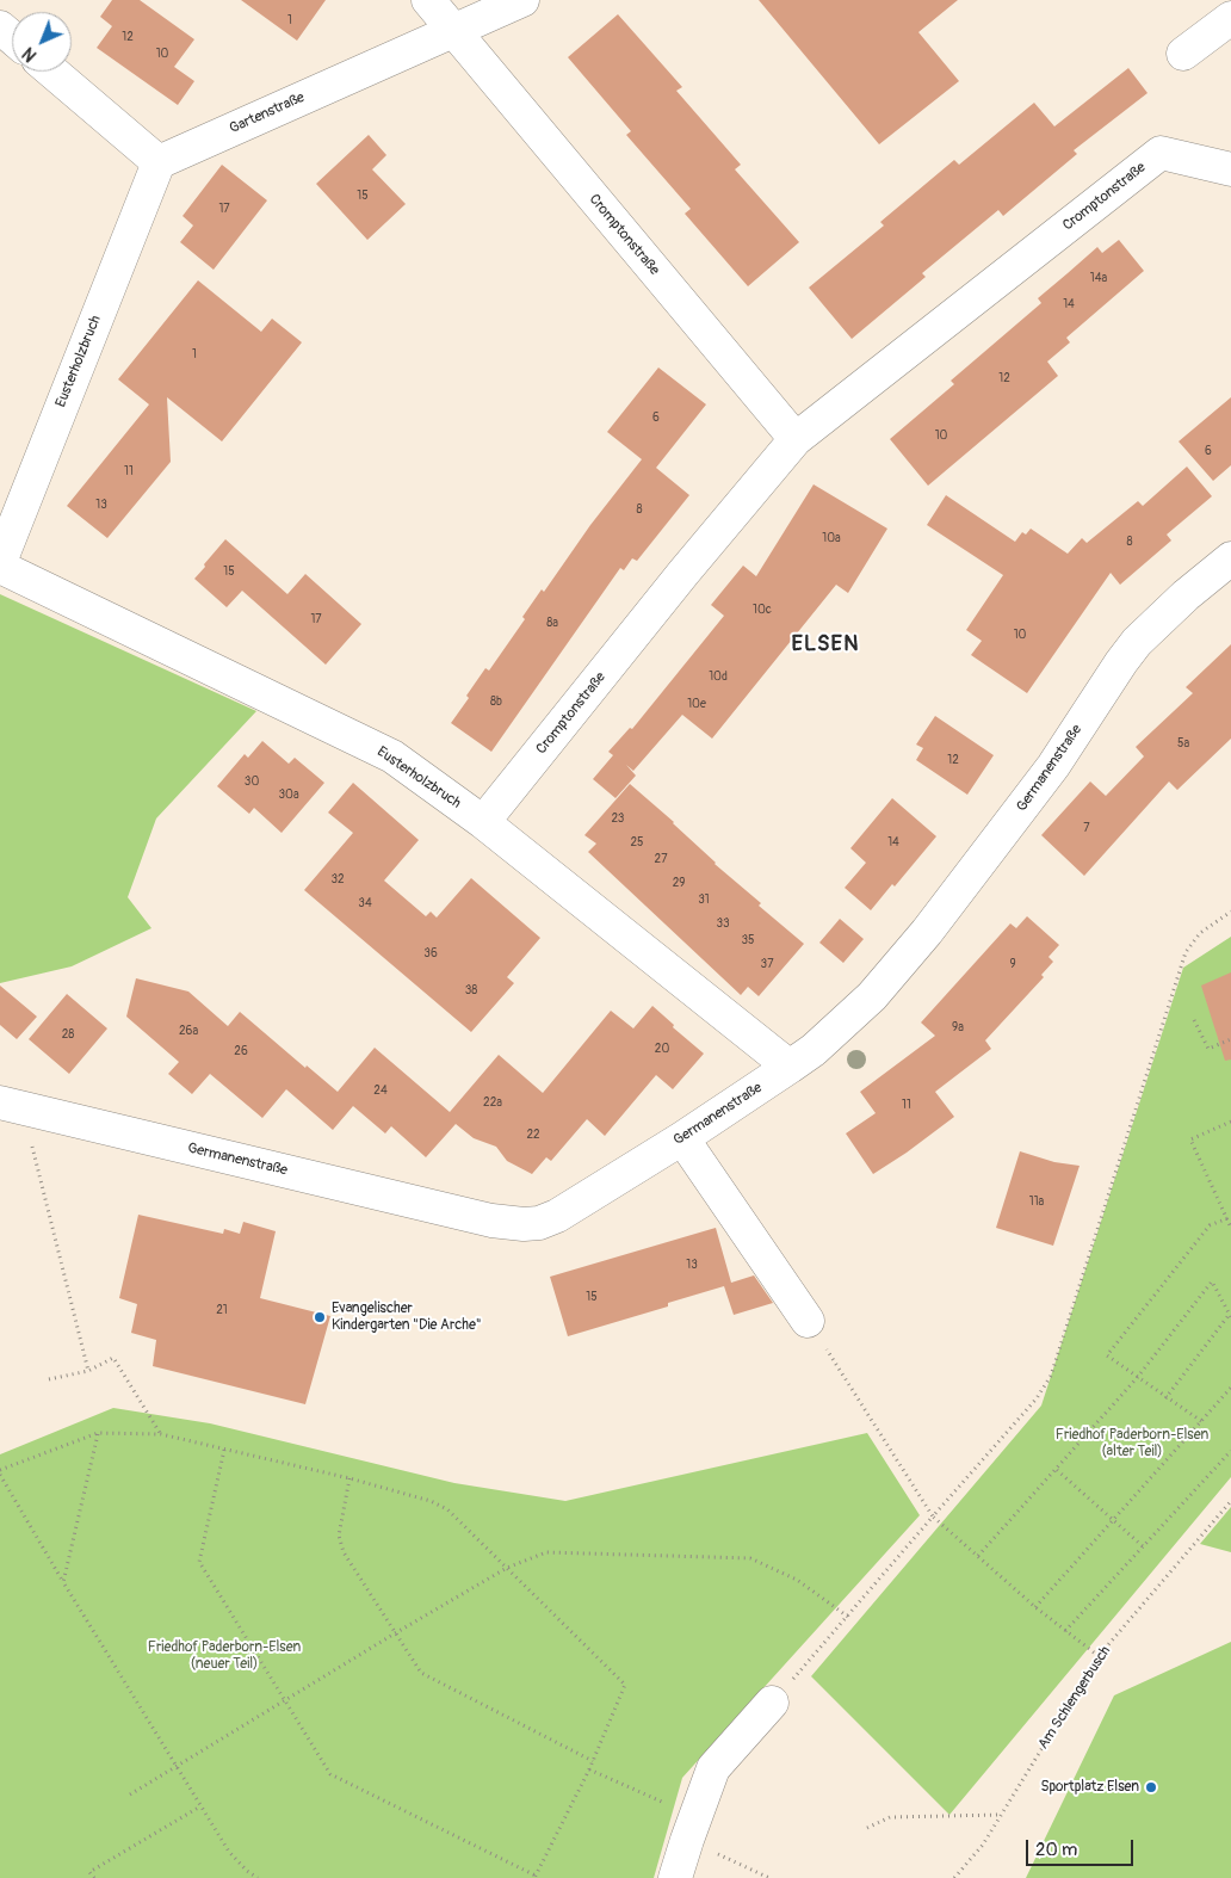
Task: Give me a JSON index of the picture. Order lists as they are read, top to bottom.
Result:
{
  "streets": {
    "street": [
      "Gartenstraße",
      "Cromptonstraße",
      "Eusterholzbruch",
      "Germanenstraße"
    ],
    "path": ["Am Schlengerbusch"]
  },
  "crossings": [
    ["Gartenstraße", "Cromptonstraße"],
    ["Gartenstraße", "Eusterholzbruch"],
    ["Cromptonstraße", "Eusterholzbruch"],
    ["Eusterholzbruch", "Germanenstraße"]
  ],
  "districts": ["ELSEN"],
  "parks": ["Friedhof Paderborn-Elsen (alter Teil)", "Friedhof Paderborn-Elsen (neuer Teil)"],
  "places": ["Evangelischer Kindergarten \"Die Arche\"", "Sportplatz Elsen"],
  "house_numbers": [
    "1",
    "12",
    "10",
    "15",
    "17",
    "14a",
    "14",
    "1",
    "12",
    "6",
    "10",
    "6",
    "11",
    "13",
    "8",
    "10a",
    "8",
    "15",
    "10c",
    "17",
    "8a",
    "10",
    "10d",
    "8b",
    "10e",
    "5a",
    "12",
    "30",
    "30a",
    "23",
    "7",
    "25",
    "14",
    "27",
    "32",
    "29",
    "31",
    "34",
    "33",
    "35",
    "36",
    "37",
    "9",
    "38",
    "9a",
    "26a",
    "28",
    "20",
    "26",
    "24",
    "22a",
    "11",
    "22",
    "11a",
    "13",
    "15",
    "21"
  ],
  "scale_bar": "20 m",
  "north": "bottom left"
}
